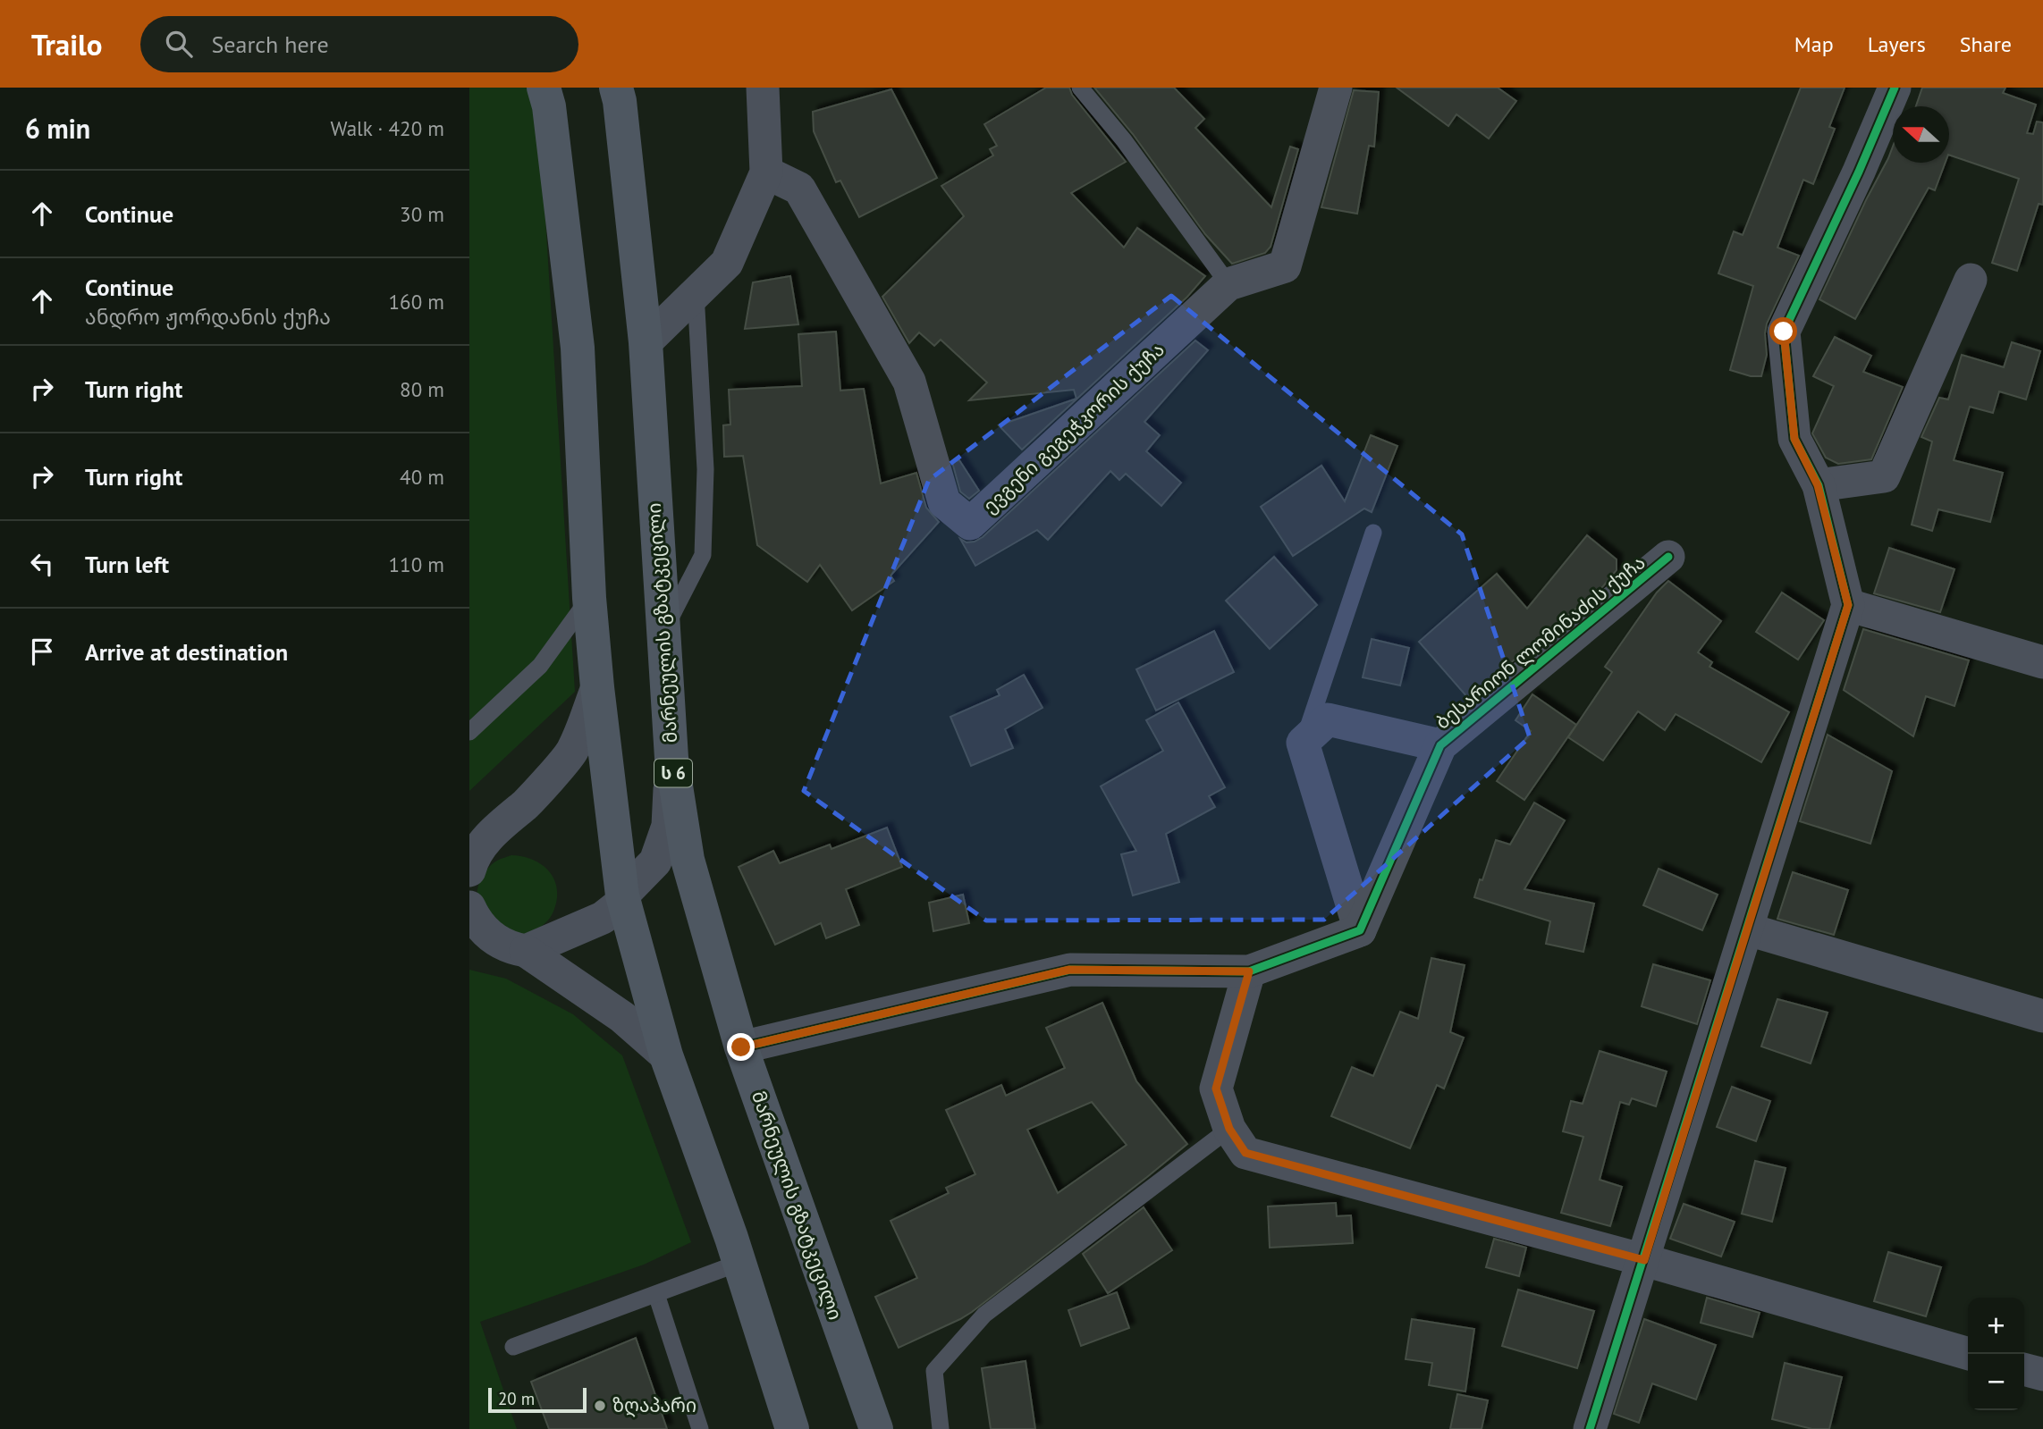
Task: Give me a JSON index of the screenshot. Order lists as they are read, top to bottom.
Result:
{
  "streets": {
    "highway": ["მარნეულის გზატკეცილი", "ს 6"],
    "street": ["ევგენი გეგეჭკორის ქუჩა", "ბესარიონ ლომინაძის ქუჩა"]
  },
  "places": ["ზღაპარი"],
  "scale_bar": "20 m",
  "north": "left",
  "page": {
    "header": "Trailo",
    "search": "Search here",
    "nav": ["Map", "Layers", "Share"],
    "heading": ["6 min", "Walk · 420 m"],
    "list": [
      ["Continue", "30 m"],
      ["Continue", "ანდრო ჟორდანის ქუჩა", "160 m"],
      ["Turn right", "80 m"],
      ["Turn right", "40 m"],
      ["Turn left", "110 m"],
      "Arrive at destination"
    ],
    "map_buttons": ["+", "−"],
    "scale": "20 m"
  }
}
